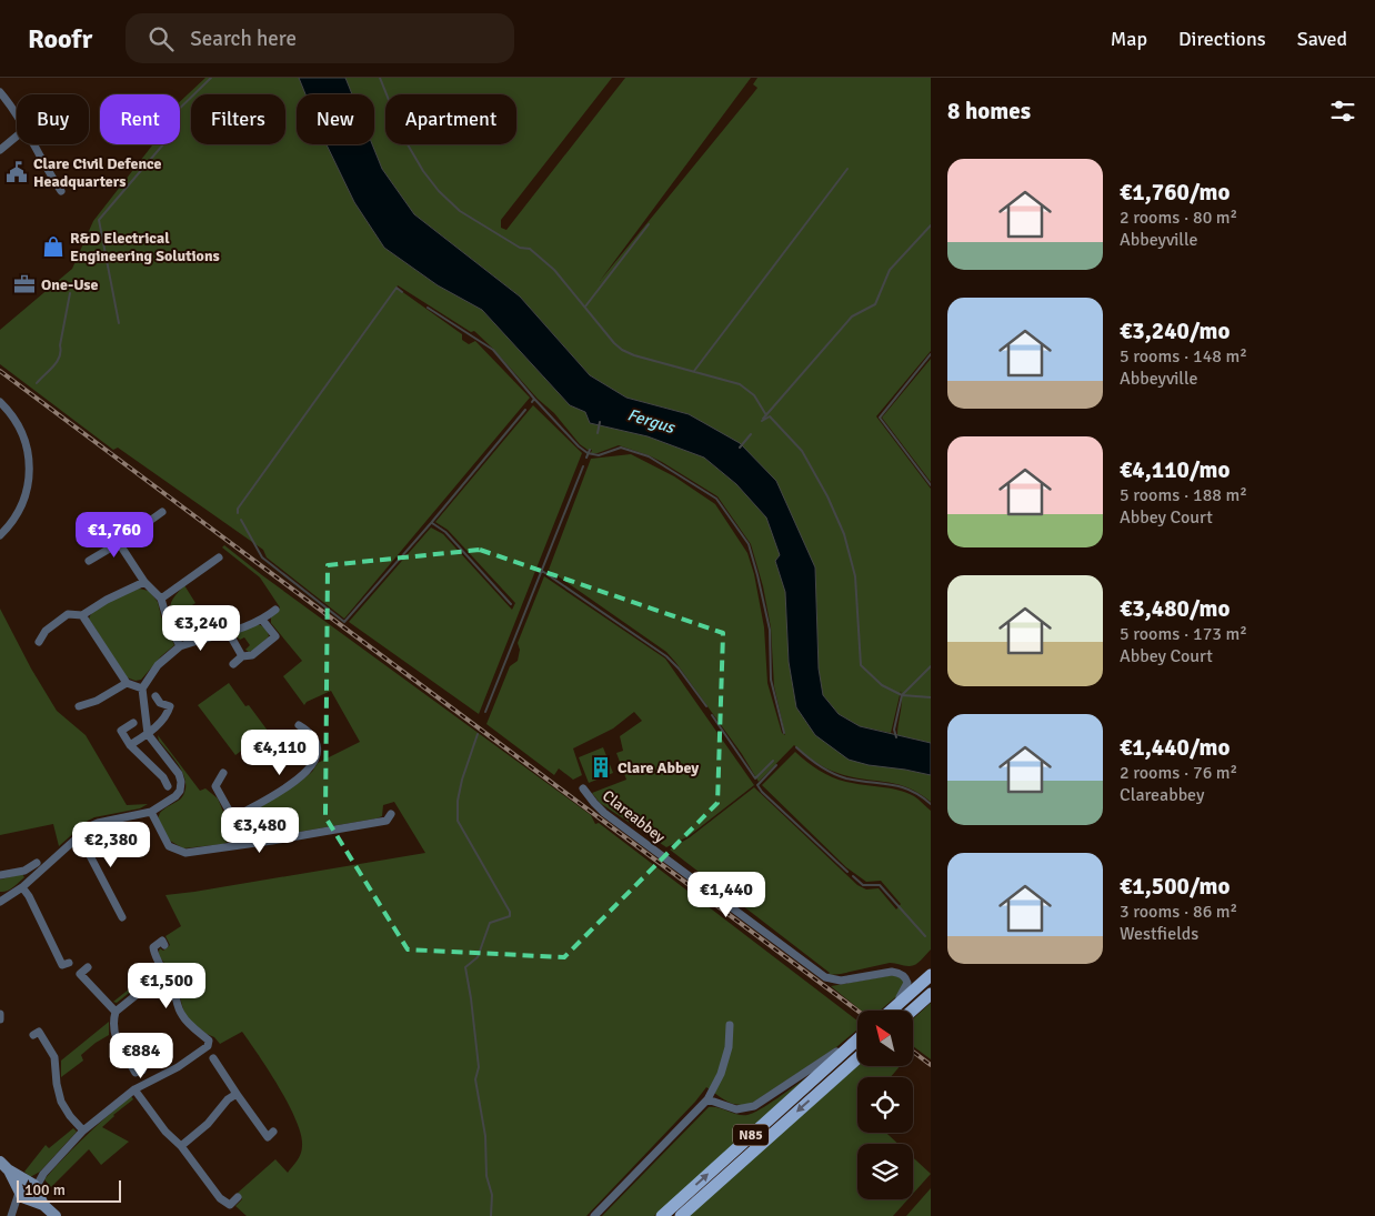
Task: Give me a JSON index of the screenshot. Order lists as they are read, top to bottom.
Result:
{
  "streets": {
    "main road": ["N85"],
    "street": ["Clareabbey"]
  },
  "water": ["Fergus"],
  "places": {
    "public building": ["Clare Civil Defence Headquarters"],
    "shop": ["R&D Electrical Engineering Solutions"],
    "office": ["One-Use"],
    "building": ["Clare Abbey"]
  },
  "scale_bar": "100 m",
  "north": "top left",
  "page": {
    "header": "Roofr",
    "search": "Search here",
    "nav": ["Map", "Directions", "Saved"],
    "heading": "8 homes",
    "chip": [
      "Buy",
      "Rent",
      "Filters",
      "New",
      "Apartment"
    ],
    "list": [
      {
        "name": "€1,760/mo",
        "note": "2 rooms · 80 m² · Abbeyville"
      },
      {
        "name": "€3,240/mo",
        "note": "5 rooms · 148 m² · Abbeyville"
      },
      {
        "name": "€4,110/mo",
        "note": "5 rooms · 188 m² · Abbey Court"
      },
      {
        "name": "€3,480/mo",
        "note": "5 rooms · 173 m² · Abbey Court"
      },
      {
        "name": "€1,440/mo",
        "note": "2 rooms · 76 m² · Clareabbey"
      },
      {
        "name": "€1,500/mo",
        "note": "3 rooms · 86 m² · Westfields"
      }
    ],
    "price": [
      "€1,760",
      "€3,240",
      "€4,110",
      "€3,480",
      "€2,380",
      "€1,440",
      "€1,500",
      "€884"
    ],
    "scale": "100 m"
  }
}
